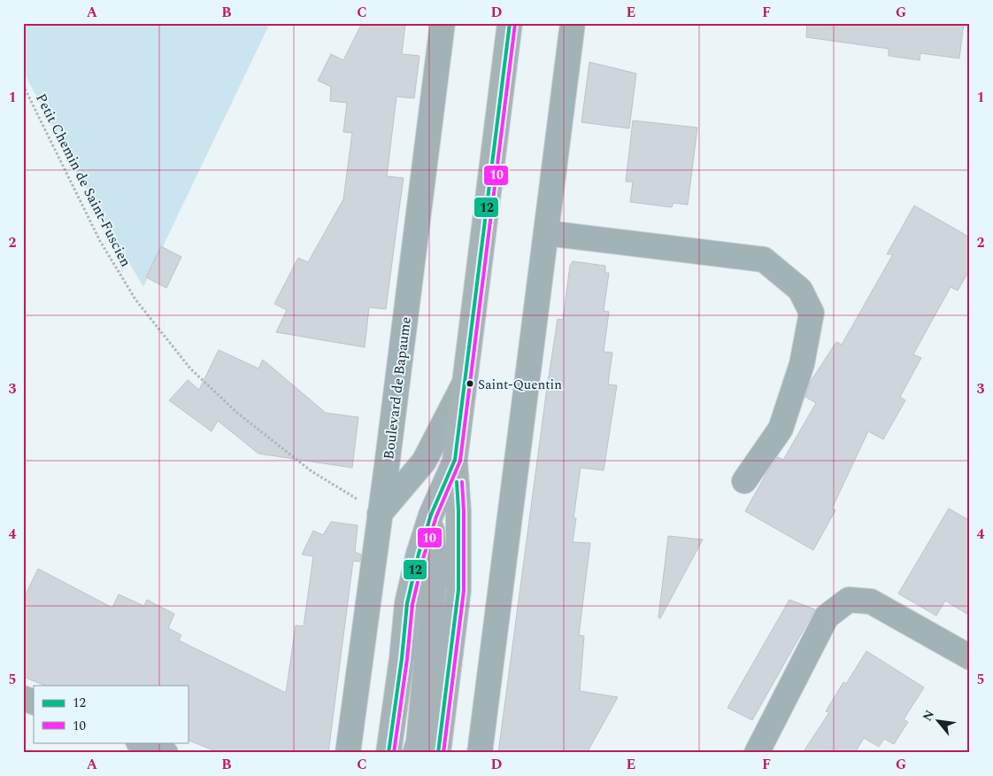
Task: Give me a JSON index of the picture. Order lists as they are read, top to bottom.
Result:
{
  "streets": {
    "street": ["Boulevard de Bapaume"],
    "path": ["Petit Chemin de Saint-Fuscien"]
  },
  "crossings": [
    ["Petit Chemin de Saint-Fuscien", "Boulevard de Bapaume"]
  ],
  "places": ["Saint-Quentin"],
  "lines": ["transit line 12", "transit line 10"],
  "legend": ["12", "10"],
  "north": "top left",
  "grid": {
    "columns": [
      "A",
      "B",
      "C",
      "D",
      "E",
      "F",
      "G"
    ],
    "rows": [
      "1",
      "2",
      "3",
      "4",
      "5"
    ]
  }
}
